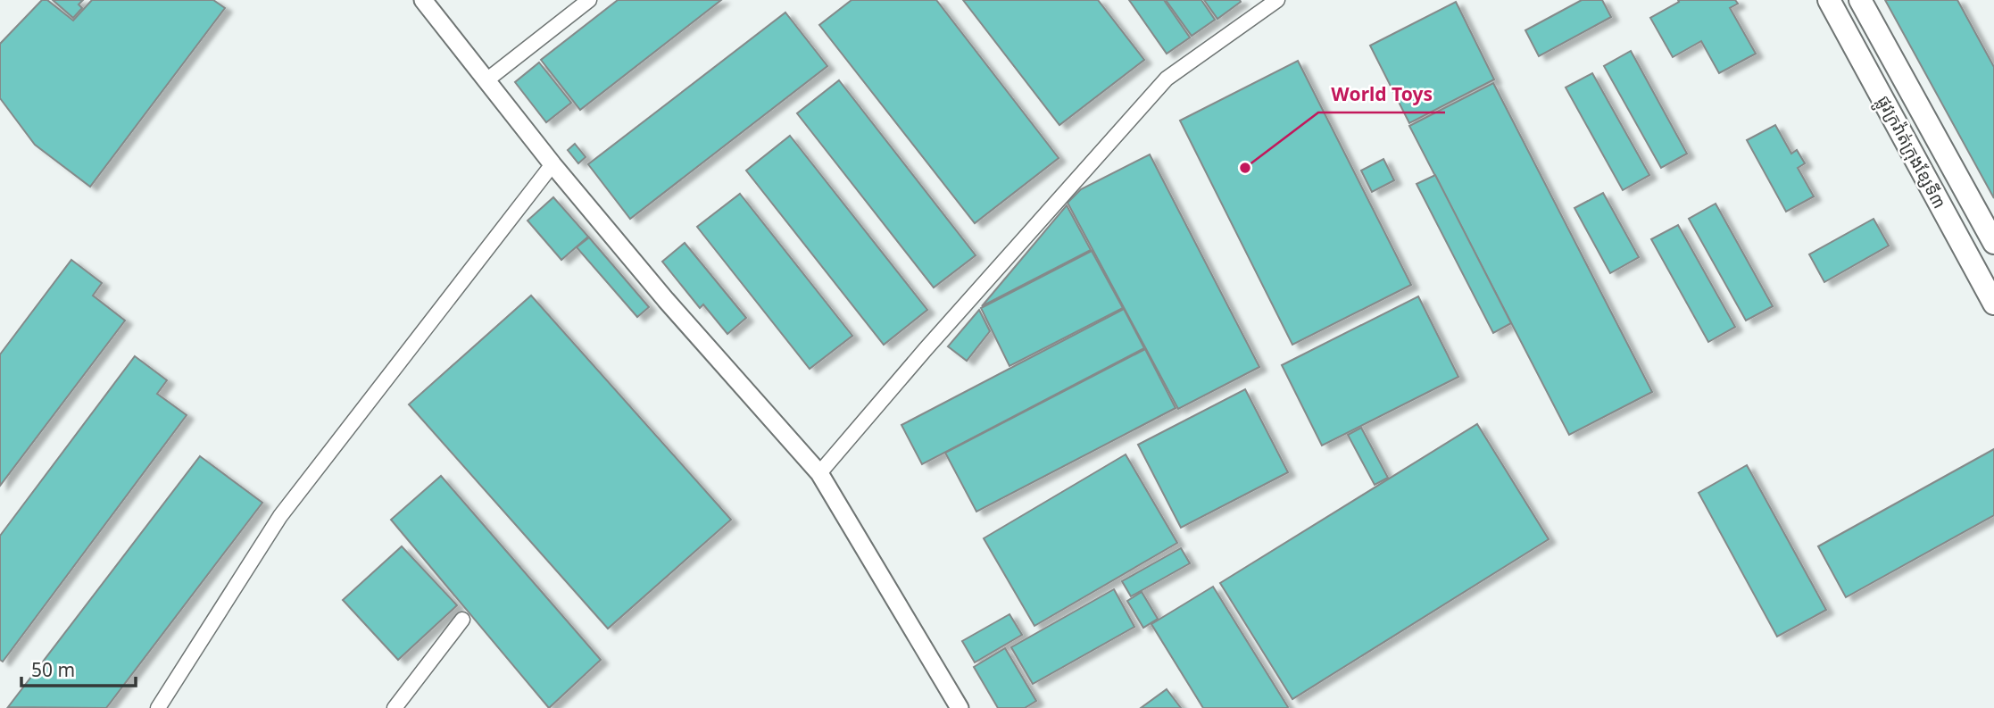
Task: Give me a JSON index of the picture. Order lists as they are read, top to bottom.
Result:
{
  "streets": {
    "main road": ["ផ្លូវក្រវ៉ាត់ក្រុងខ្សែទី៣"]
  },
  "places": ["World Toys"],
  "scale_bar": "50 m"
}
